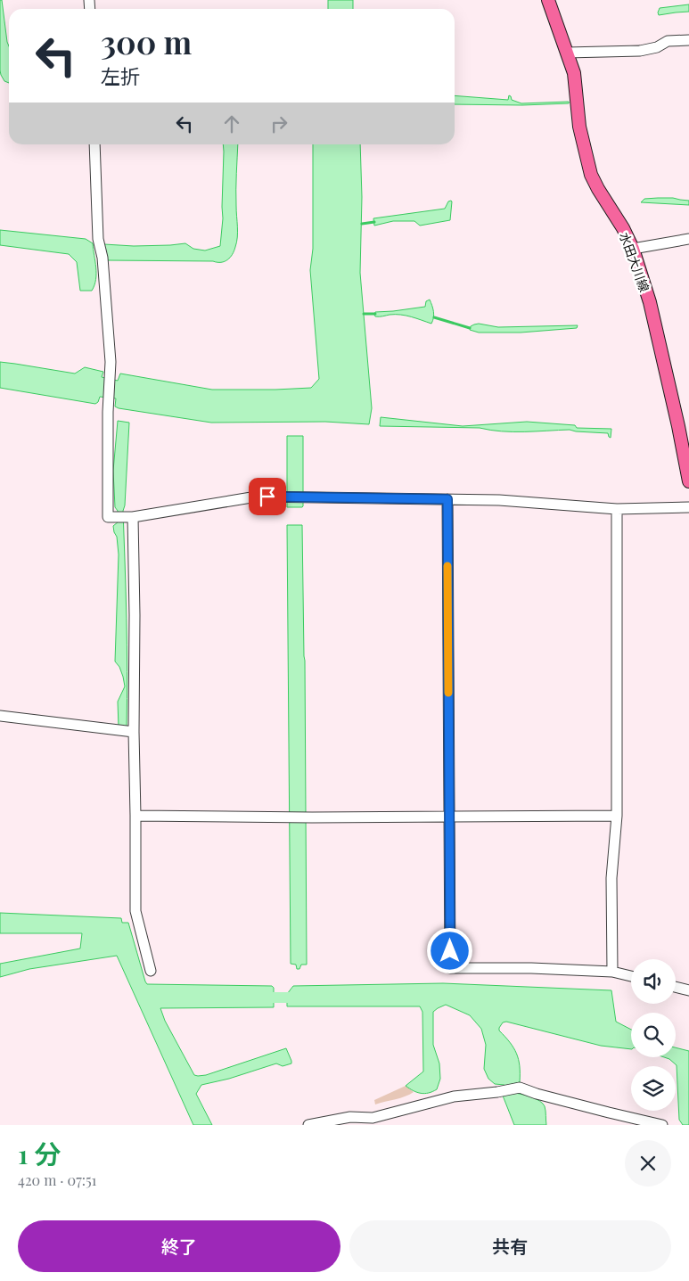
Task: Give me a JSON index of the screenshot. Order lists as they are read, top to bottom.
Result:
{
  "streets": {
    "main road": ["水田大川線"]
  },
  "page": {
    "turn": ["300 m", "左折"],
    "heading": ["1 分", "420 m · 07:51"],
    "buttons": ["終了", "共有"]
  }
}
